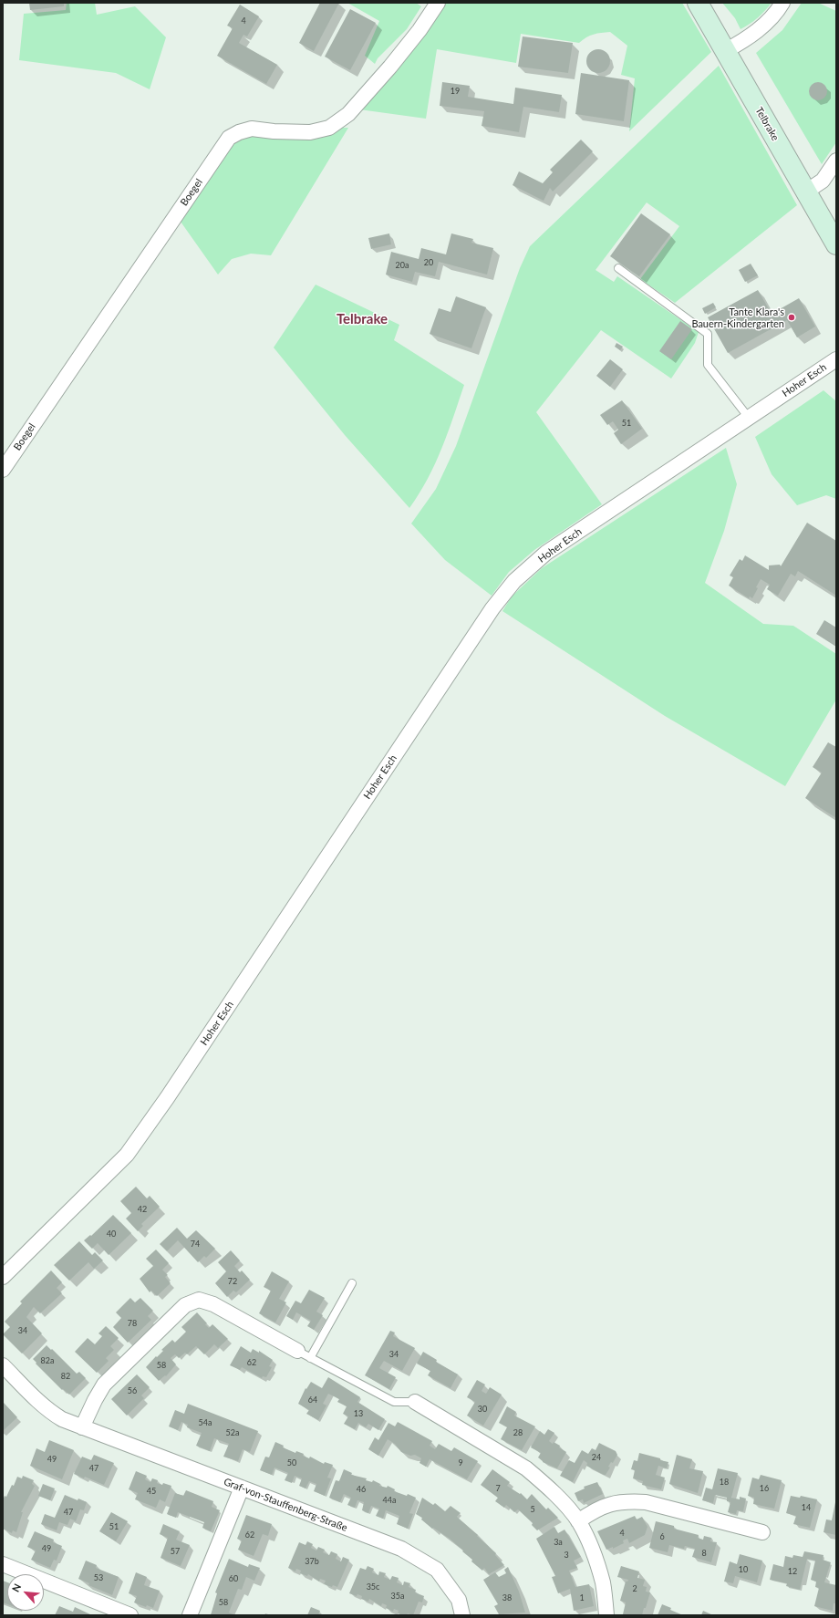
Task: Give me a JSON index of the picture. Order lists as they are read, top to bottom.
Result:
{
  "streets": {
    "street": [
      "Telbrake",
      "Boegel",
      "Hoher Esch",
      "Graf-von-Stauffenberg-Straße"
    ]
  },
  "districts": ["Telbrake"],
  "places": ["Tante Klara's Bauern-Kindergarten"],
  "house_numbers": [
    "4",
    "19",
    "20",
    "20a",
    "51",
    "42",
    "40",
    "74",
    "72",
    "78",
    "34",
    "34",
    "82a",
    "62",
    "58",
    "82",
    "56",
    "64",
    "30",
    "13",
    "54a",
    "52a",
    "28",
    "24",
    "49",
    "50",
    "9",
    "47",
    "18",
    "7",
    "16",
    "46",
    "45",
    "44a",
    "14",
    "5",
    "47",
    "51",
    "4",
    "62",
    "6",
    "3a",
    "49",
    "57",
    "8",
    "3",
    "37b",
    "10",
    "12",
    "53",
    "60",
    "35c",
    "2",
    "35a",
    "38",
    "1",
    "58"
  ],
  "north": "top left"
}
